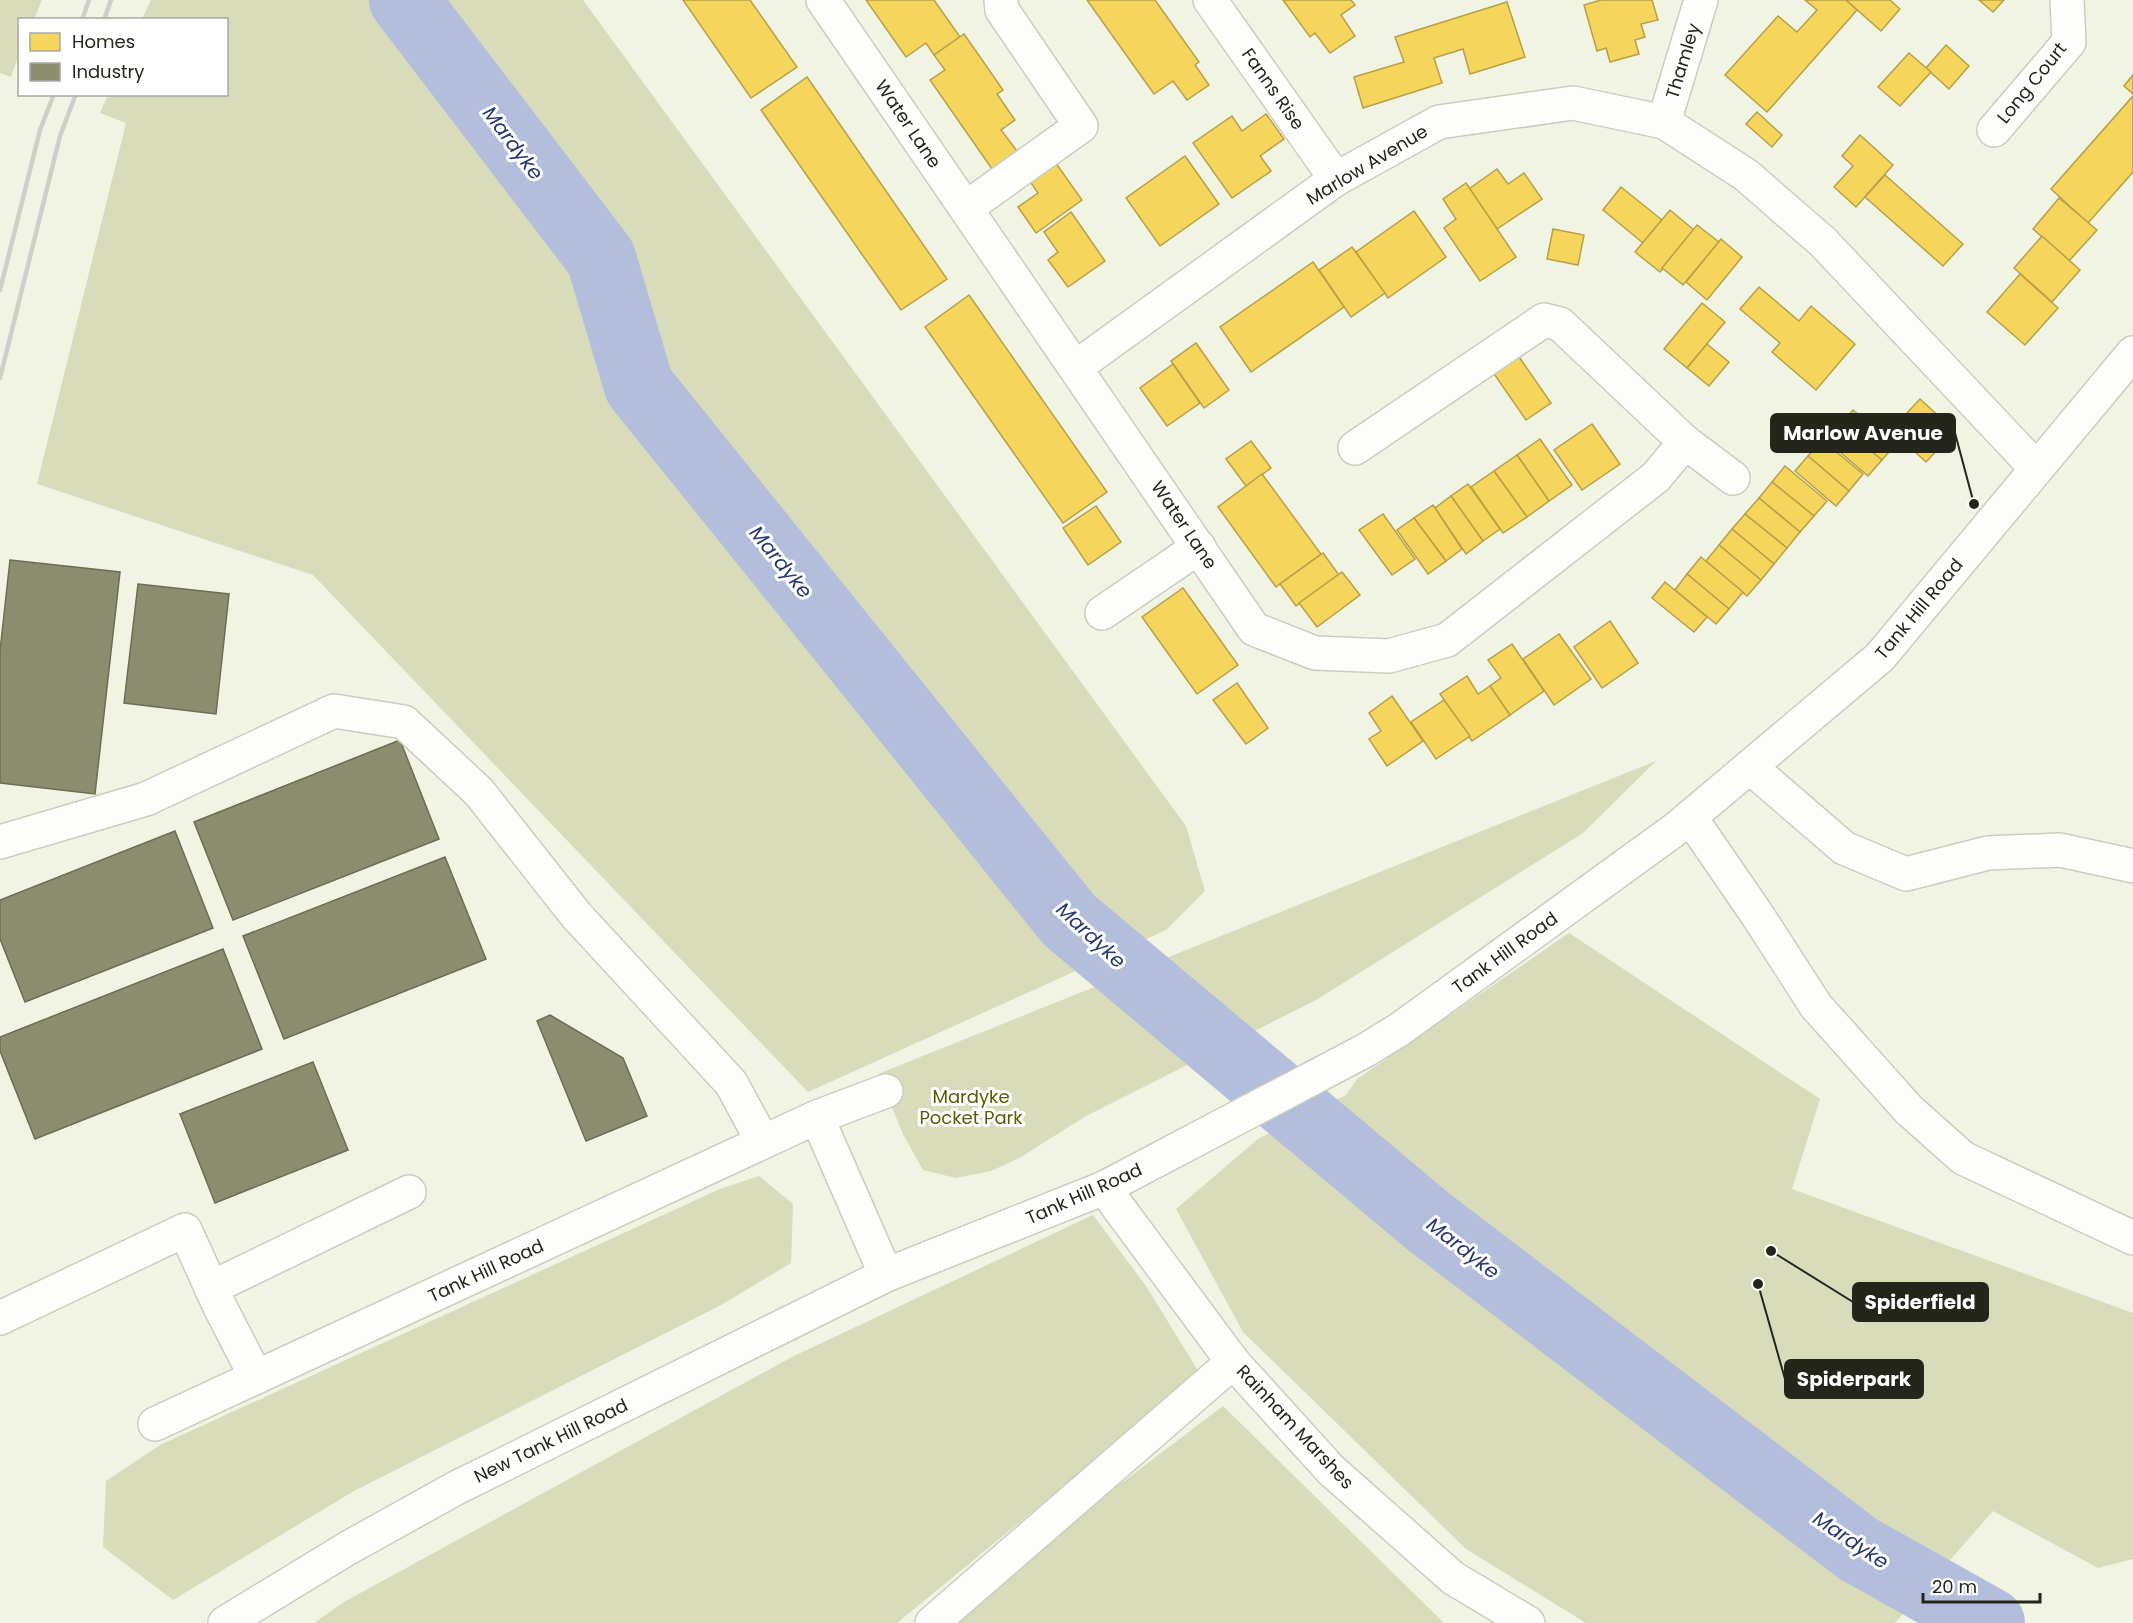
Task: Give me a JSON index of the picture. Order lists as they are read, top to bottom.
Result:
{
  "streets": {
    "street": [
      "Thamley",
      "Long Court",
      "Fanns Rise",
      "Water Lane",
      "Marlow Avenue",
      "Tank Hill Road",
      "Rainham Marshes",
      "New Tank Hill Road"
    ]
  },
  "crossings": [
    ["Thamley", "Marlow Avenue"],
    ["Fanns Rise", "Marlow Avenue"],
    ["Water Lane", "Marlow Avenue"],
    ["Marlow Avenue", "Tank Hill Road"],
    ["Tank Hill Road", "Rainham Marshes"],
    ["Tank Hill Road", "New Tank Hill Road"]
  ],
  "water": ["Mardyke"],
  "parks": ["Mardyke Pocket Park"],
  "places": ["Marlow Avenue", "Spiderfield", "Spiderpark"],
  "legend": ["Homes", "Industry"],
  "scale_bar": "20 m"
}
